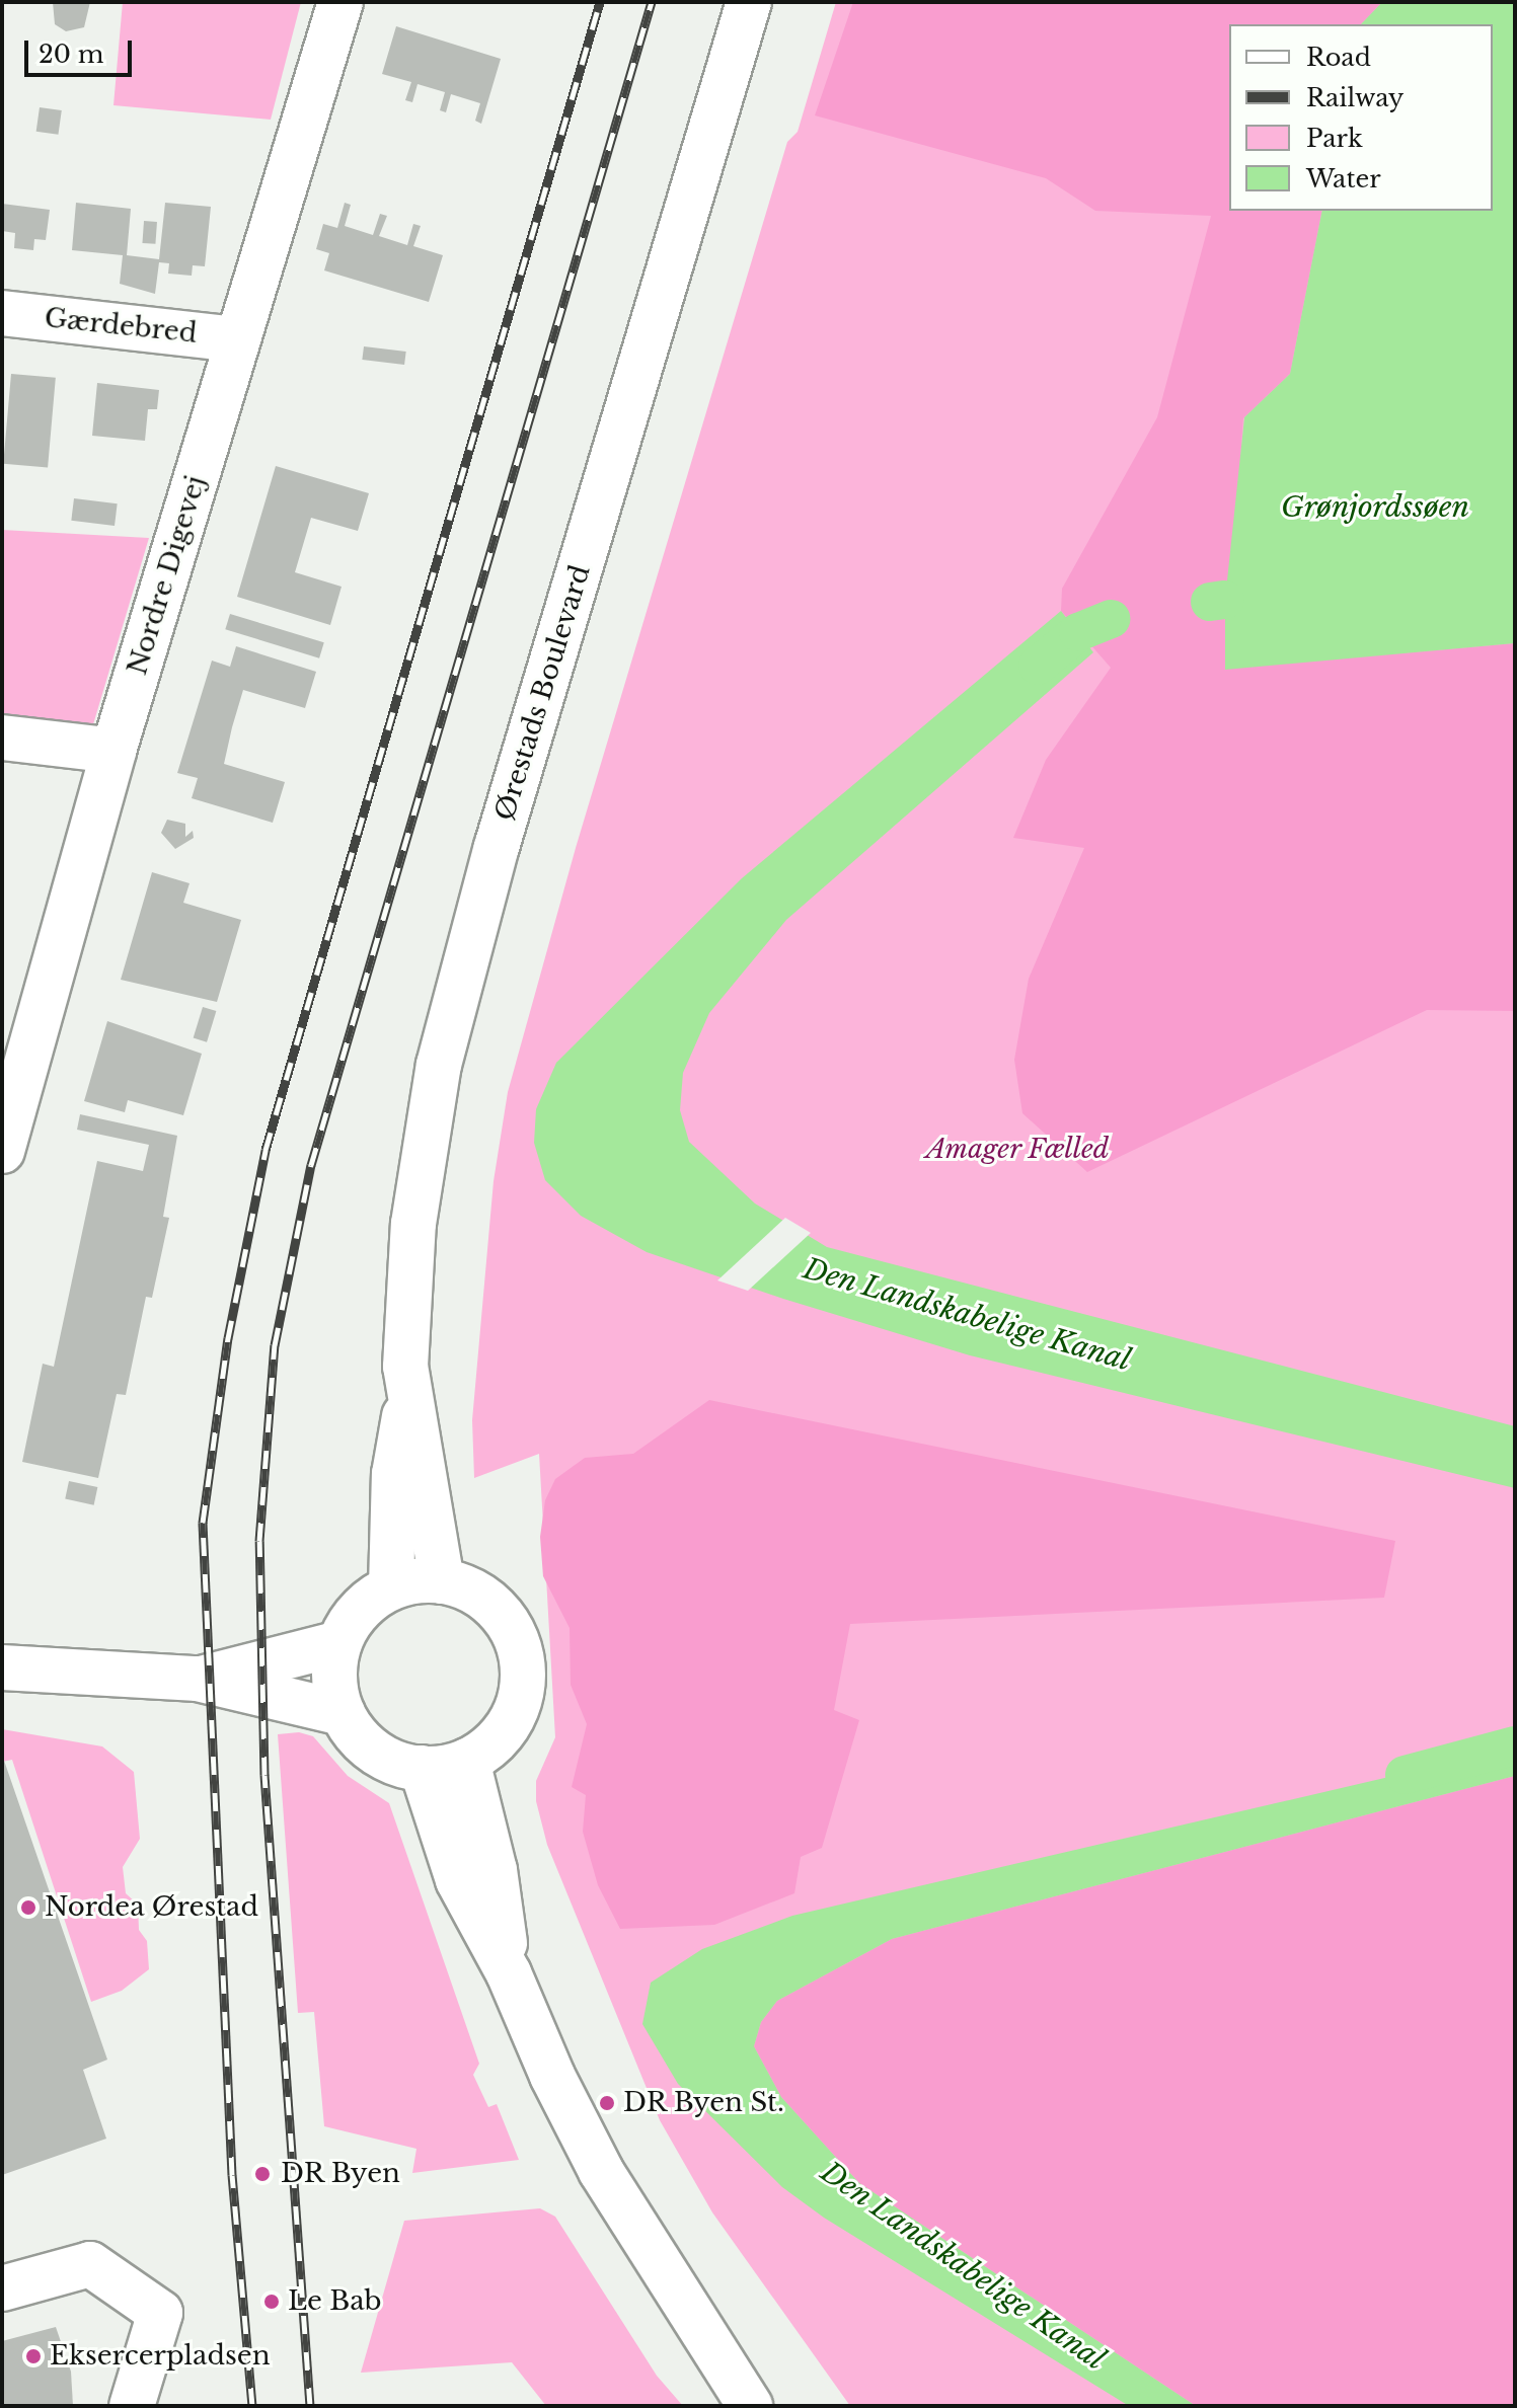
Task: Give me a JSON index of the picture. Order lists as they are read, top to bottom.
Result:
{
  "streets": {
    "street": ["Gærdebred", "Nordre Digevej", "Ørestads Boulevard"]
  },
  "crossings": [
    ["Gærdebred", "Nordre Digevej"]
  ],
  "water": ["Grønjordssøen", "Den Landskabelige Kanal"],
  "parks": ["Amager Fælled"],
  "places": [
    "Nordea Ørestad",
    "DR Byen St.",
    "DR Byen",
    "Le Bab",
    "Eksercerpladsen"
  ],
  "legend": [
    "Road",
    "Railway",
    "Park",
    "Water"
  ],
  "scale_bar": "20 m"
}
